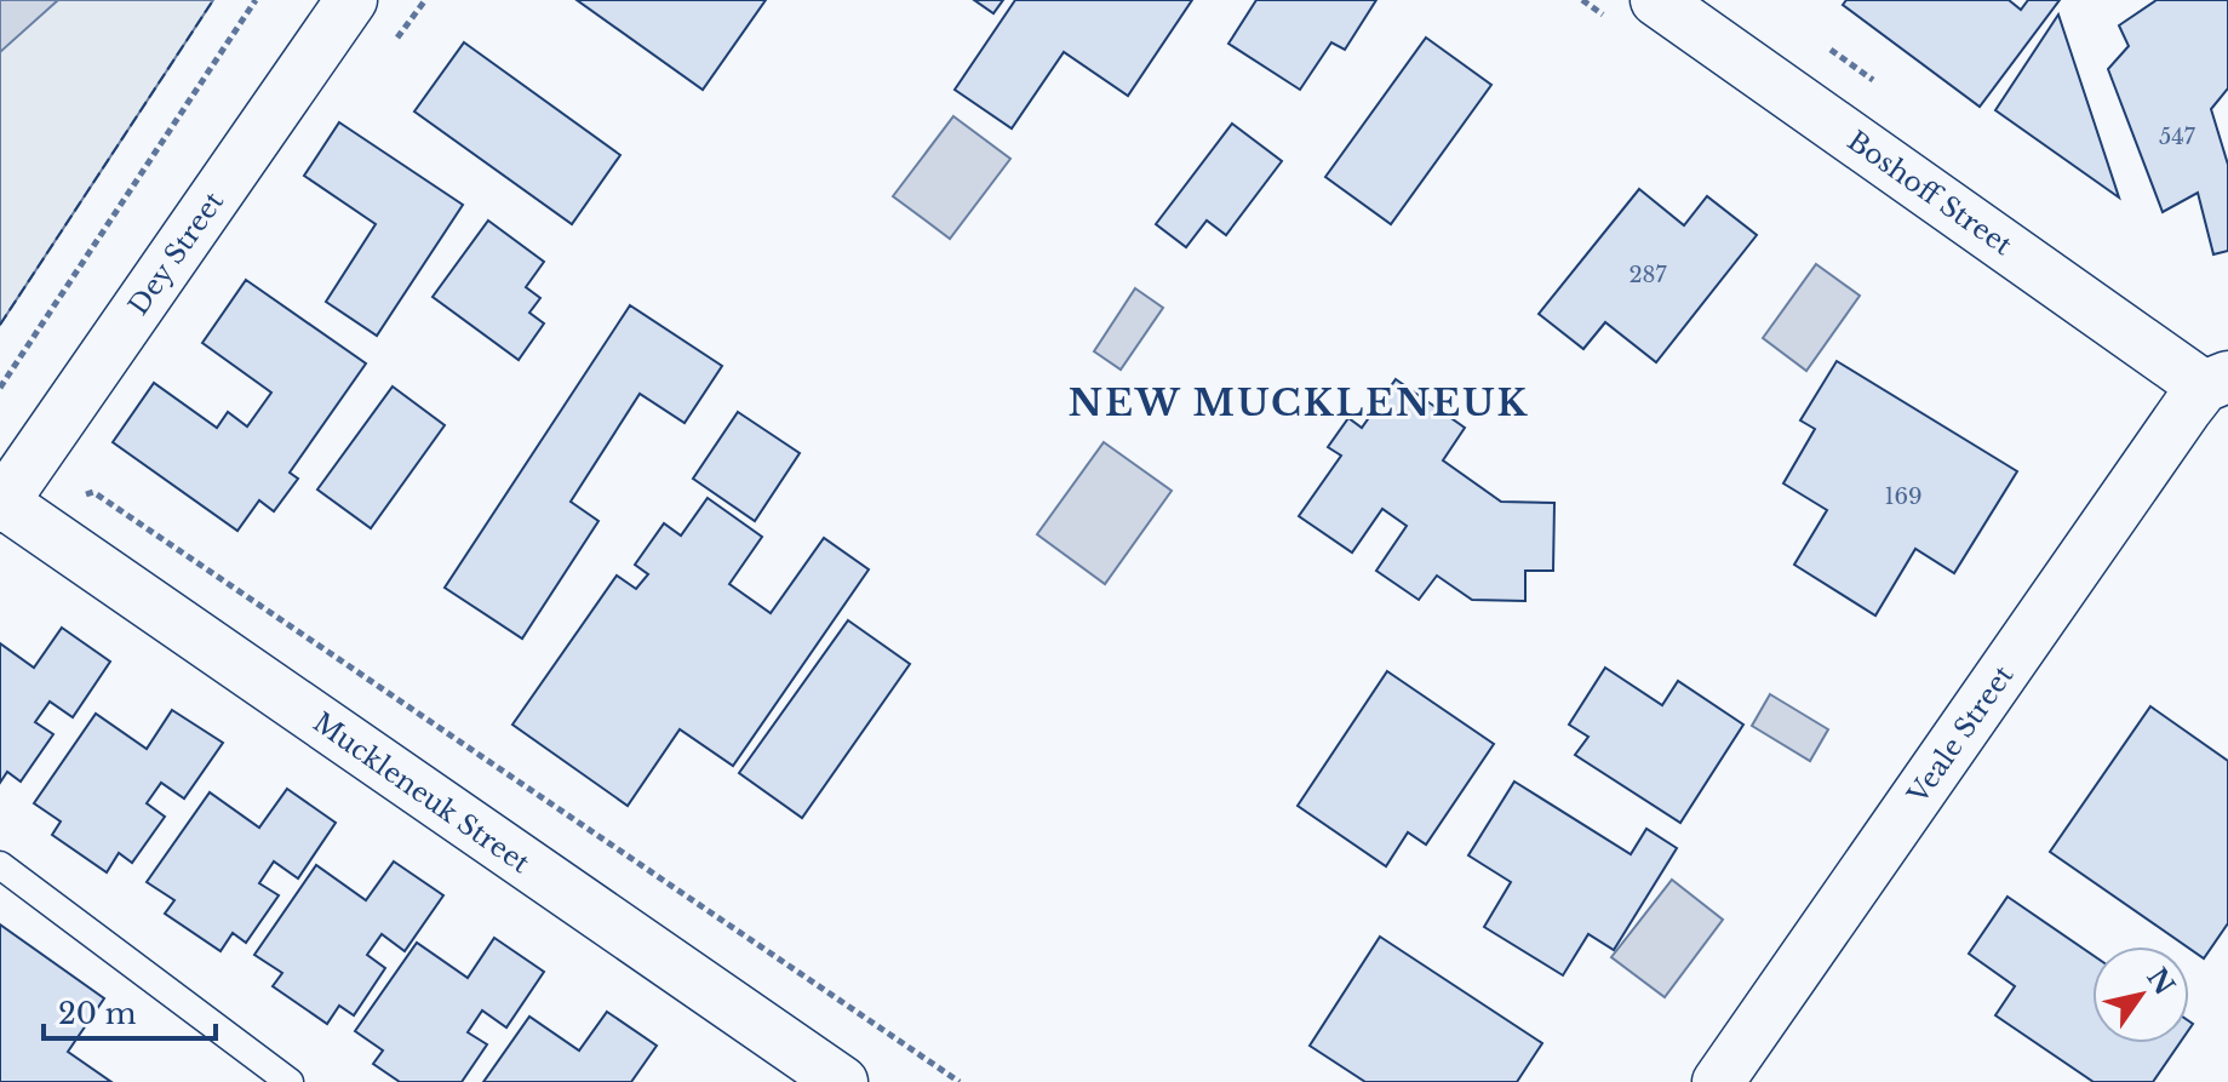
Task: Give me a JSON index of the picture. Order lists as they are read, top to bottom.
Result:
{
  "streets": {
    "street": [
      "Boshoff Street",
      "Dey Street",
      "Veale Street",
      "Muckleneuk Street"
    ]
  },
  "crossings": [
    ["Boshoff Street", "Veale Street"],
    ["Dey Street", "Muckleneuk Street"]
  ],
  "districts": ["NEW MUCKLENEUK"],
  "house_numbers": ["547", "287", "169"],
  "scale_bar": "20 m",
  "north": "top right"
}
